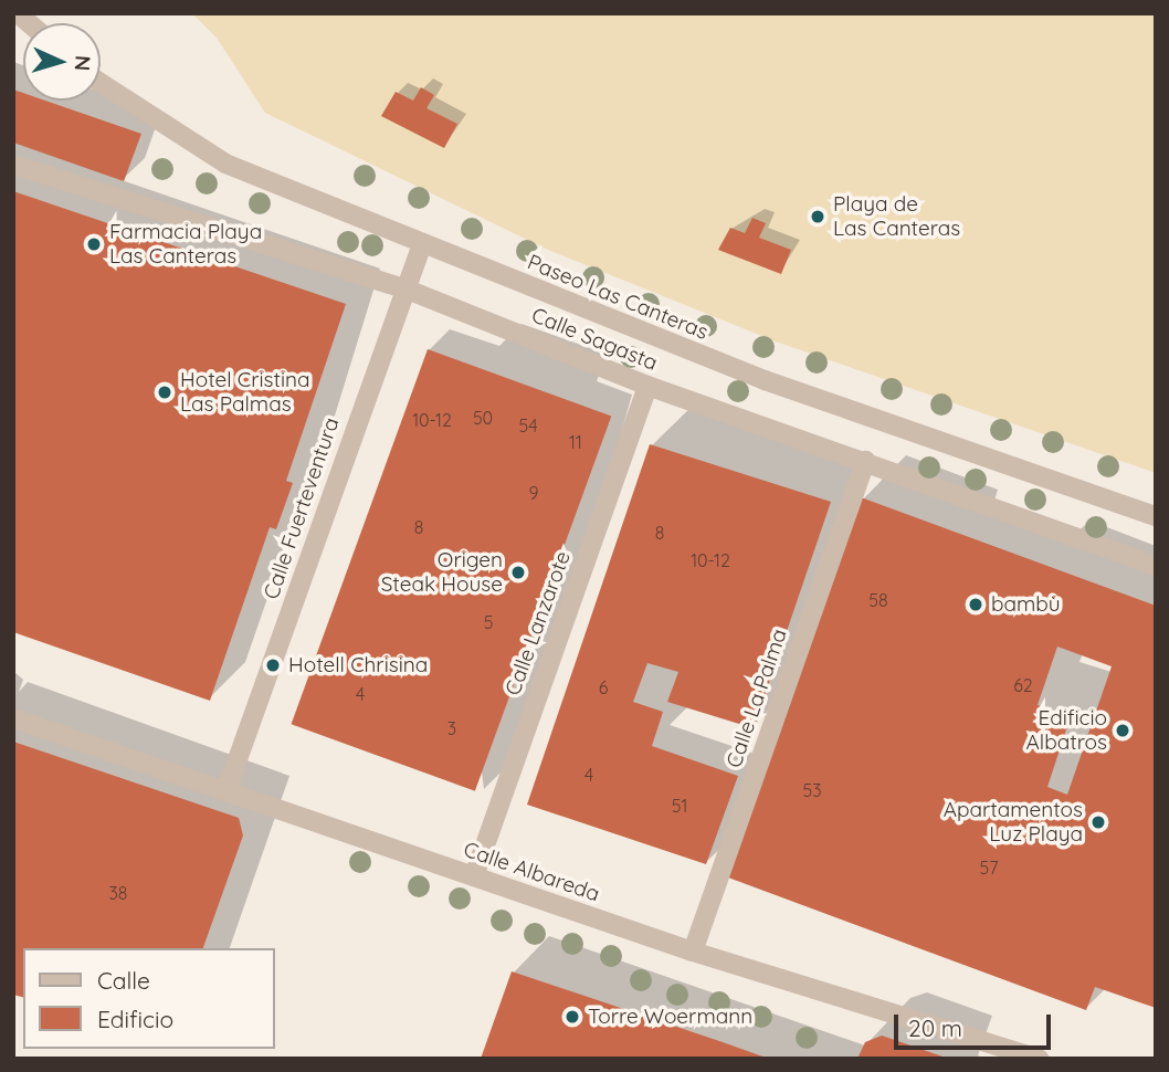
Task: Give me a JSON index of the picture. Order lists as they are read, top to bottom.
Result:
{
  "streets": {
    "street": [
      "Paseo Las Canteras",
      "Calle Sagasta",
      "Calle Fuerteventura",
      "Calle Lanzarote",
      "Calle La Palma",
      "Calle Albareda"
    ]
  },
  "crossings": [
    ["Paseo Las Canteras", "Calle Fuerteventura"],
    ["Calle Sagasta", "Calle Fuerteventura"],
    ["Calle Sagasta", "Calle Lanzarote"],
    ["Calle Sagasta", "Calle La Palma"],
    ["Calle Fuerteventura", "Calle Albareda"],
    ["Calle Lanzarote", "Calle Albareda"],
    ["Calle La Palma", "Calle Albareda"]
  ],
  "places": [
    "Playa de Las Canteras",
    "Farmacia Playa Las Canteras",
    "Hotel Cristina Las Palmas",
    "Origen Steak House",
    "bambù",
    "Hotell Chrisina",
    "Edificio Albatros",
    "Apartamentos Luz Playa",
    "Torre Woermann"
  ],
  "house_numbers": [
    "50",
    "10-12",
    "54",
    "11",
    "9",
    "8",
    "8",
    "10-12",
    "58",
    "5",
    "62",
    "6",
    "4",
    "3",
    "4",
    "53",
    "51",
    "57",
    "38"
  ],
  "legend": ["Calle", "Edificio"],
  "scale_bar": "20 m",
  "north": "right"
}
